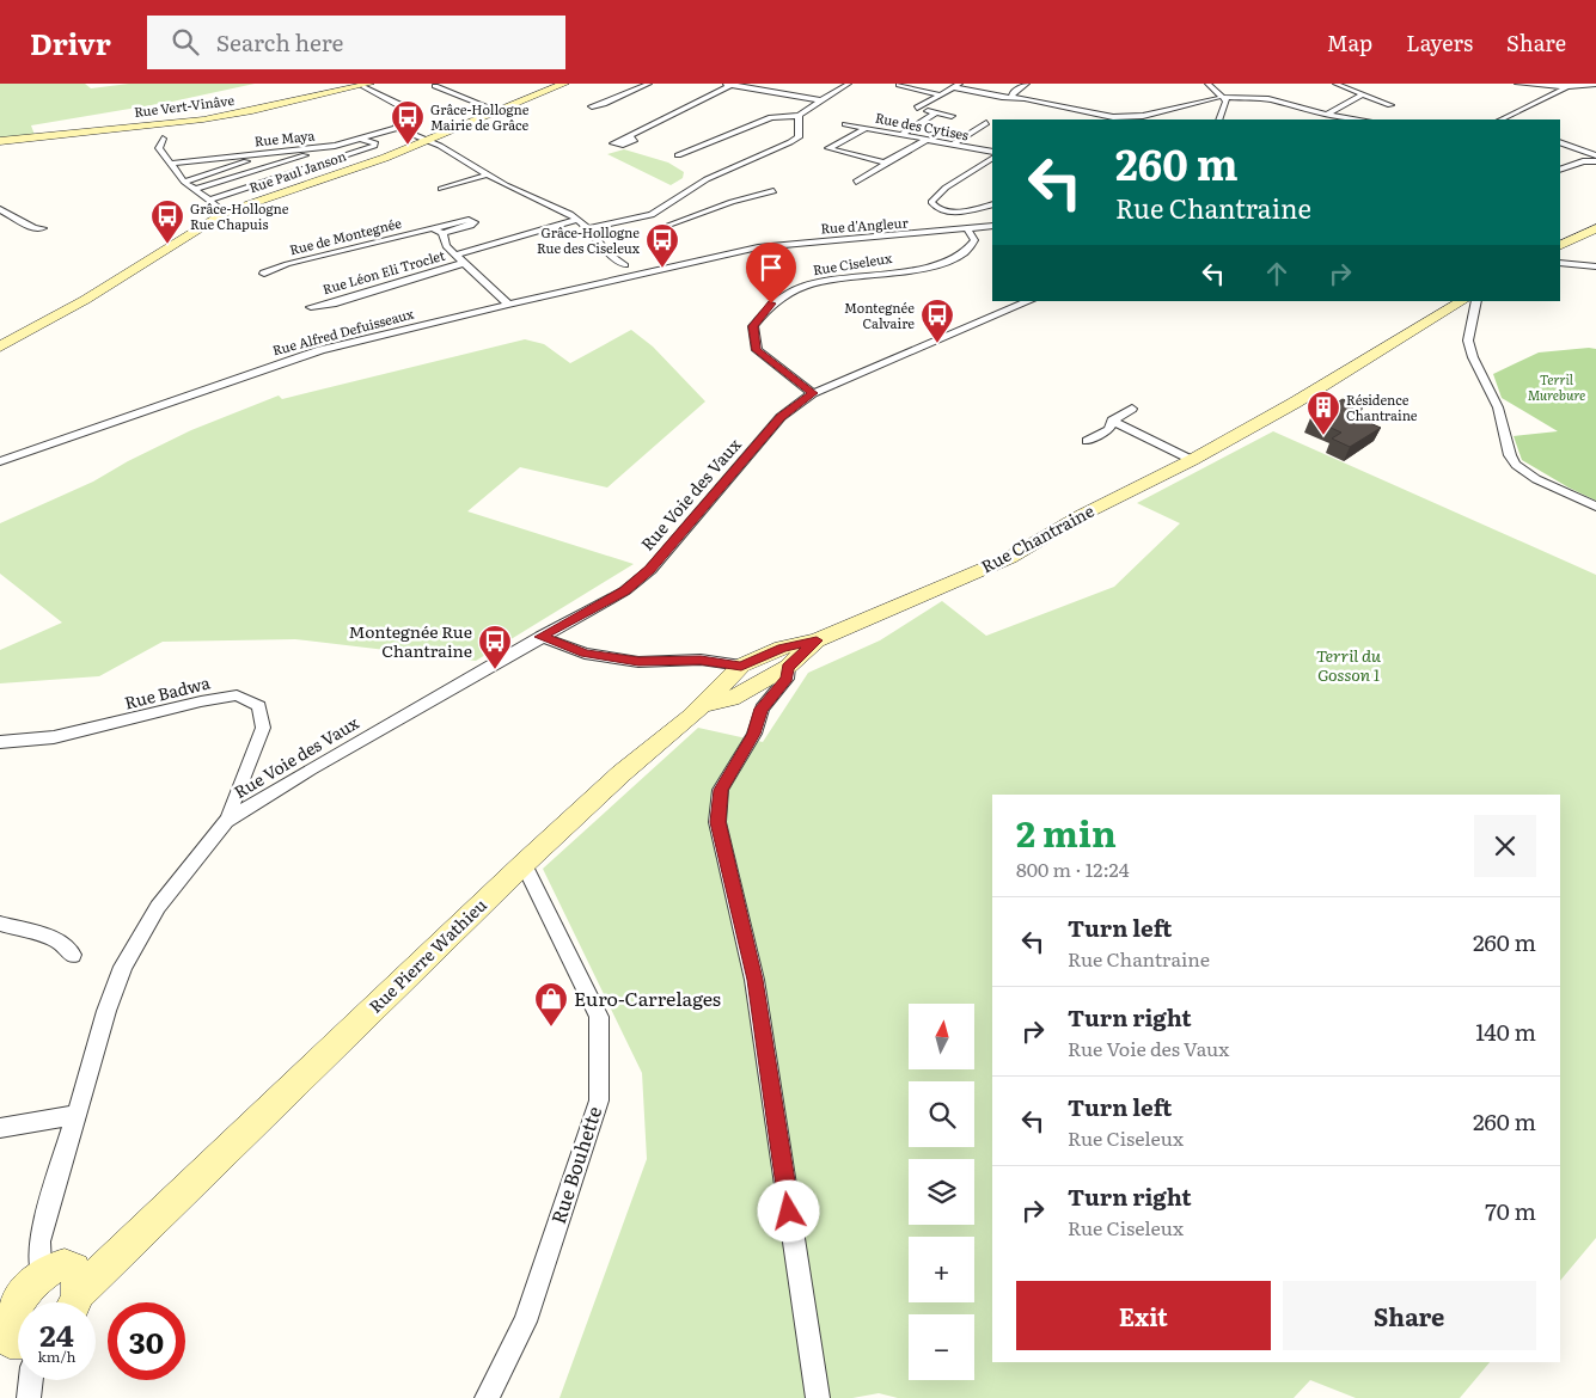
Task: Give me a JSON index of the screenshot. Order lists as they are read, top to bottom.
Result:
{
  "streets": {
    "street": [
      "Rue Vert-Vinâve",
      "Rue des Cytises",
      "Rue Maya",
      "Rue Paul Janson",
      "Rue d'Angleur",
      "Rue de Montegnée",
      "Rue Ciseleux",
      "Rue Léon Eli Troclet",
      "Rue Alfred Defuisseaux",
      "Rue Voie des Vaux",
      "Rue Chantraine",
      "Rue Badwa",
      "Rue Pierre Wathieu",
      "Rue Bouhette"
    ]
  },
  "crossings": [
    ["Rue d'Angleur", "Rue Ciseleux"],
    ["Rue d'Angleur", "Rue Alfred Defuisseaux"],
    ["Rue Ciseleux", "Rue Voie des Vaux"],
    ["Rue Voie des Vaux", "Rue Badwa"],
    ["Rue Chantraine", "Rue Pierre Wathieu"],
    ["Rue Pierre Wathieu", "Rue Bouhette"]
  ],
  "parks": ["Terril Murebure", "Terril du Gosson 1"],
  "places": {
    "bus stop": [
      "Grâce-Hollogne Mairie de Grâce",
      "Grâce-Hollogne Rue Chapuis",
      "Grâce-Hollogne Rue des Ciseleux",
      "Montegnée Calvaire",
      "Montegnée Rue Chantraine"
    ],
    "building": ["Résidence Chantraine"],
    "shop": ["Euro-Carrelages"]
  },
  "north": "top",
  "page": {
    "header": "Drivr",
    "search": "Search here",
    "nav": ["Map", "Layers", "Share"],
    "turn": ["260 m", "Rue Chantraine"],
    "heading": ["2 min", "800 m · 12:24"],
    "list": [
      {
        "name": "Turn left",
        "note": "Rue Chantraine",
        "value": "260 m"
      },
      {
        "name": "Turn right",
        "note": "Rue Voie des Vaux",
        "value": "140 m"
      },
      {
        "name": "Turn left",
        "note": "Rue Ciseleux",
        "value": "260 m"
      },
      {
        "name": "Turn right",
        "note": "Rue Ciseleux",
        "value": "70 m"
      }
    ],
    "map_buttons": ["+", "−"],
    "buttons": ["Exit", "Share"],
    "speed": "24 km/h",
    "limit": "30"
  }
}
